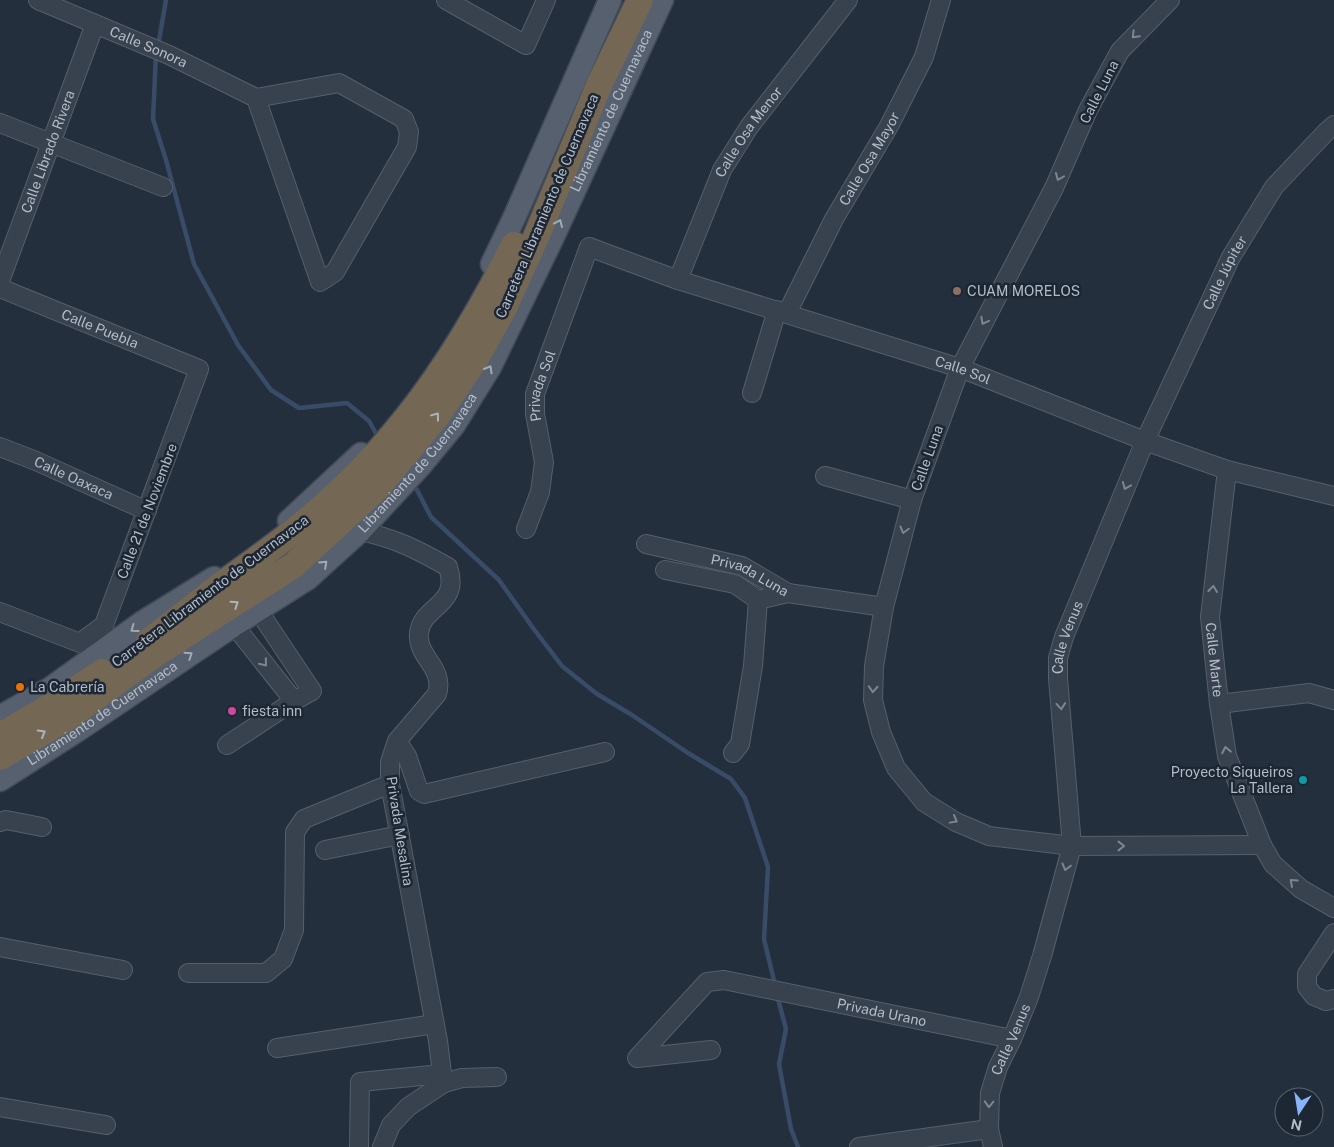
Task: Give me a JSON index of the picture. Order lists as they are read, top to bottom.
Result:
{
  "streets": {
    "highway": ["Carretera Libramiento de Cuernavaca"],
    "main road": ["Libramiento de Cuernavaca"],
    "street": [
      "Calle Sonora",
      "Calle Luna",
      "Calle Osa Menor",
      "Calle Librado Rivera",
      "Calle Osa Mayor",
      "Calle Júpiter",
      "Calle Puebla",
      "Calle Sol",
      "Privada Sol",
      "Calle Oaxaca",
      "Calle 21 de Noviembre",
      "Privada Luna",
      "Calle Venus",
      "Calle Marte",
      "Privada Mesalina",
      "Privada Urano"
    ]
  },
  "crossings": [
    ["Calle Sonora", "Calle Librado Rivera"],
    ["Calle Luna", "Calle Sol"],
    ["Calle Luna", "Privada Luna"],
    ["Calle Luna", "Calle Venus"],
    ["Libramiento de Cuernavaca", "Carretera Libramiento de Cuernavaca"],
    ["Libramiento de Cuernavaca", "Privada Mesalina"],
    ["Calle Osa Menor", "Calle Sol"],
    ["Calle Osa Mayor", "Calle Sol"],
    ["Calle Júpiter", "Calle Sol"],
    ["Calle Júpiter", "Calle Venus"],
    ["Calle Puebla", "Calle 21 de Noviembre"],
    ["Calle Sol", "Privada Sol"],
    ["Calle Sol", "Calle Venus"],
    ["Calle Sol", "Calle Marte"],
    ["Calle Oaxaca", "Calle 21 de Noviembre"],
    ["Calle Venus", "Privada Urano"]
  ],
  "one_way": ["Calle Venus", "Calle Marte"],
  "places": [
    "CUAM MORELOS",
    "La Cabrería",
    "fiesta inn",
    "Proyecto Siqueiros La Tallera"
  ],
  "north": "bottom"
}
